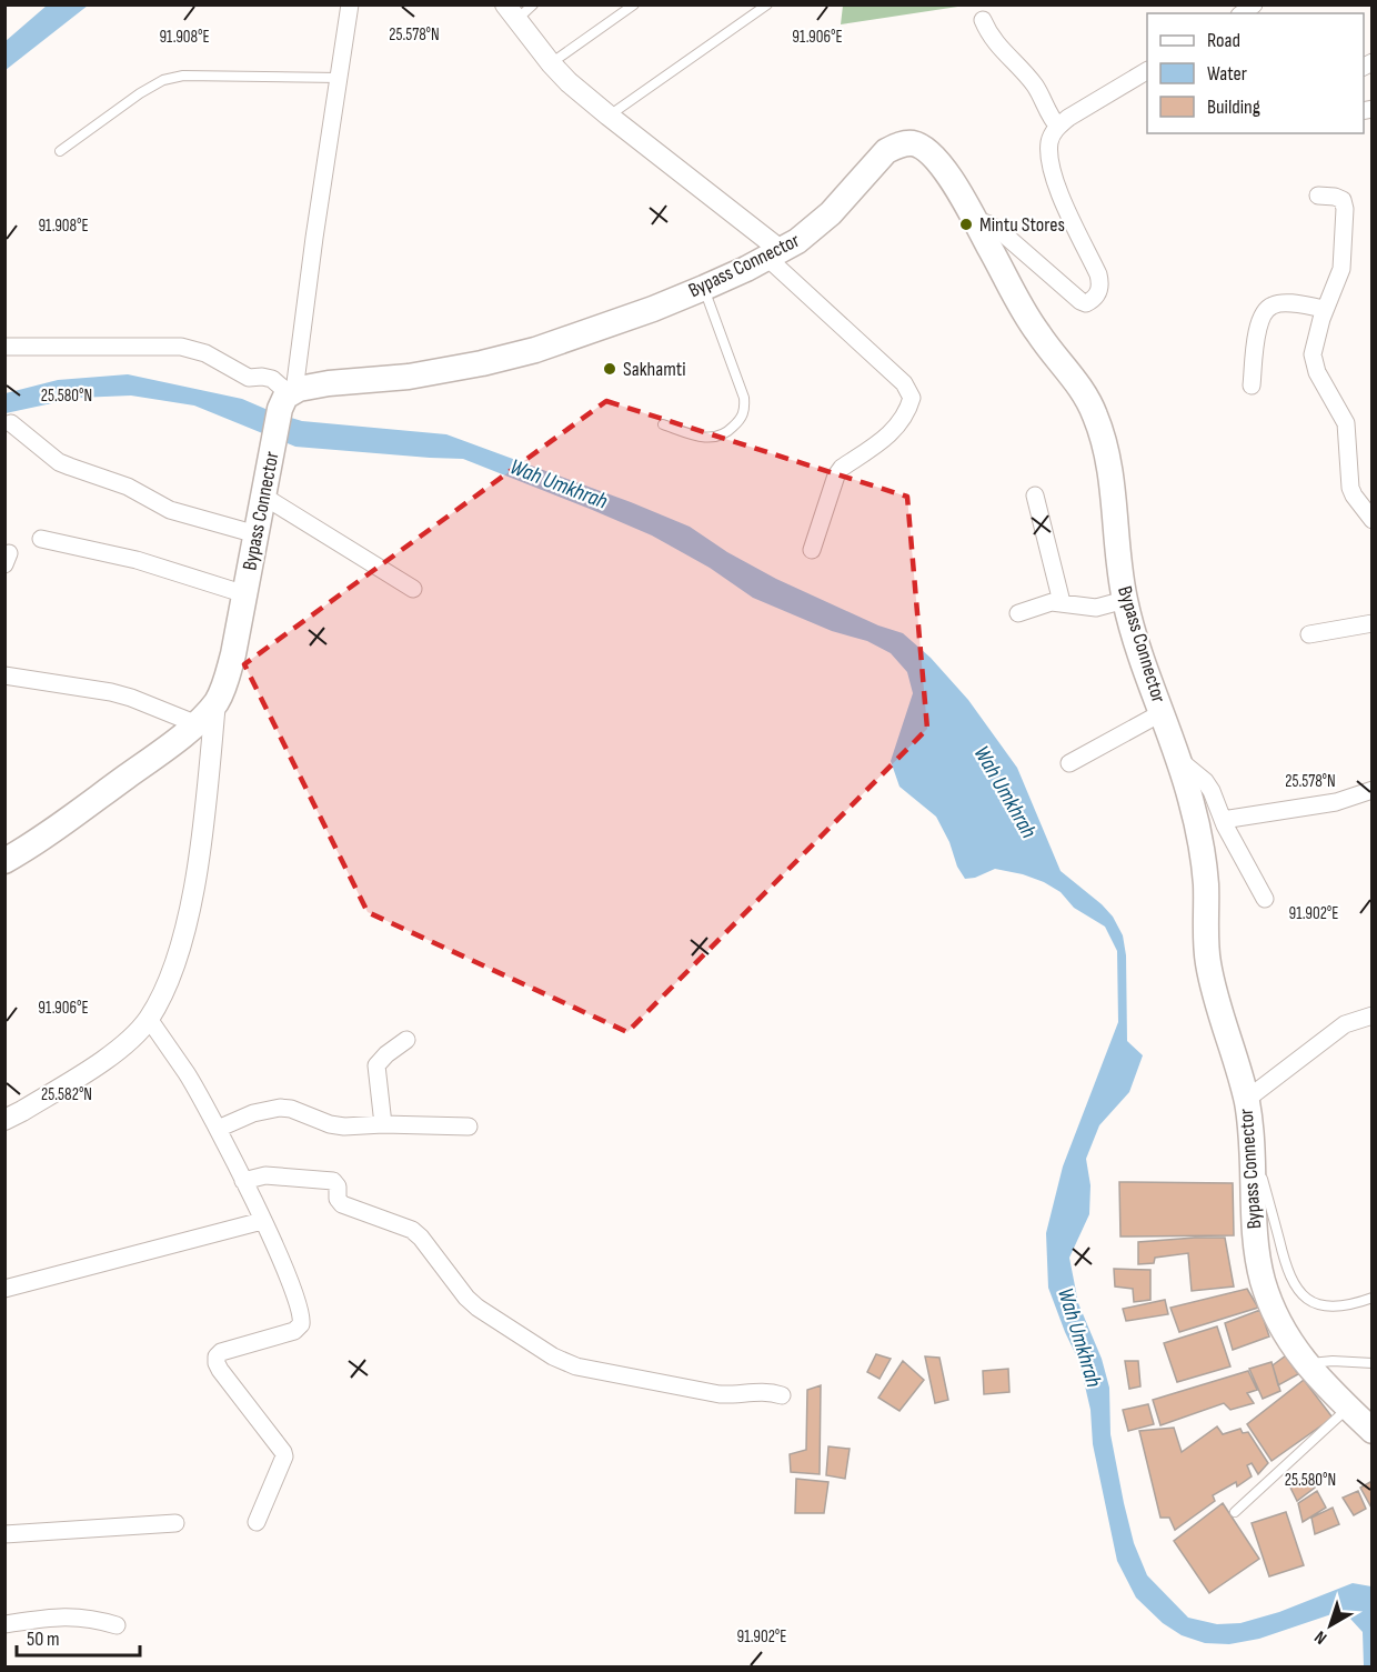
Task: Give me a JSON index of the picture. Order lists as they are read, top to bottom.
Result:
{
  "streets": {
    "main road": ["Bypass Connector"]
  },
  "water": ["Wah Umkhrah"],
  "places": ["Mintu Stores", "Sakhamti"],
  "legend": ["Road", "Water", "Building"],
  "scale_bar": "50 m",
  "north": "bottom left",
  "coordinates": [
    "25.578°N",
    "91.908°E",
    "91.906°E",
    "25.580°N",
    "91.902°E",
    "25.582°N"
  ]
}
